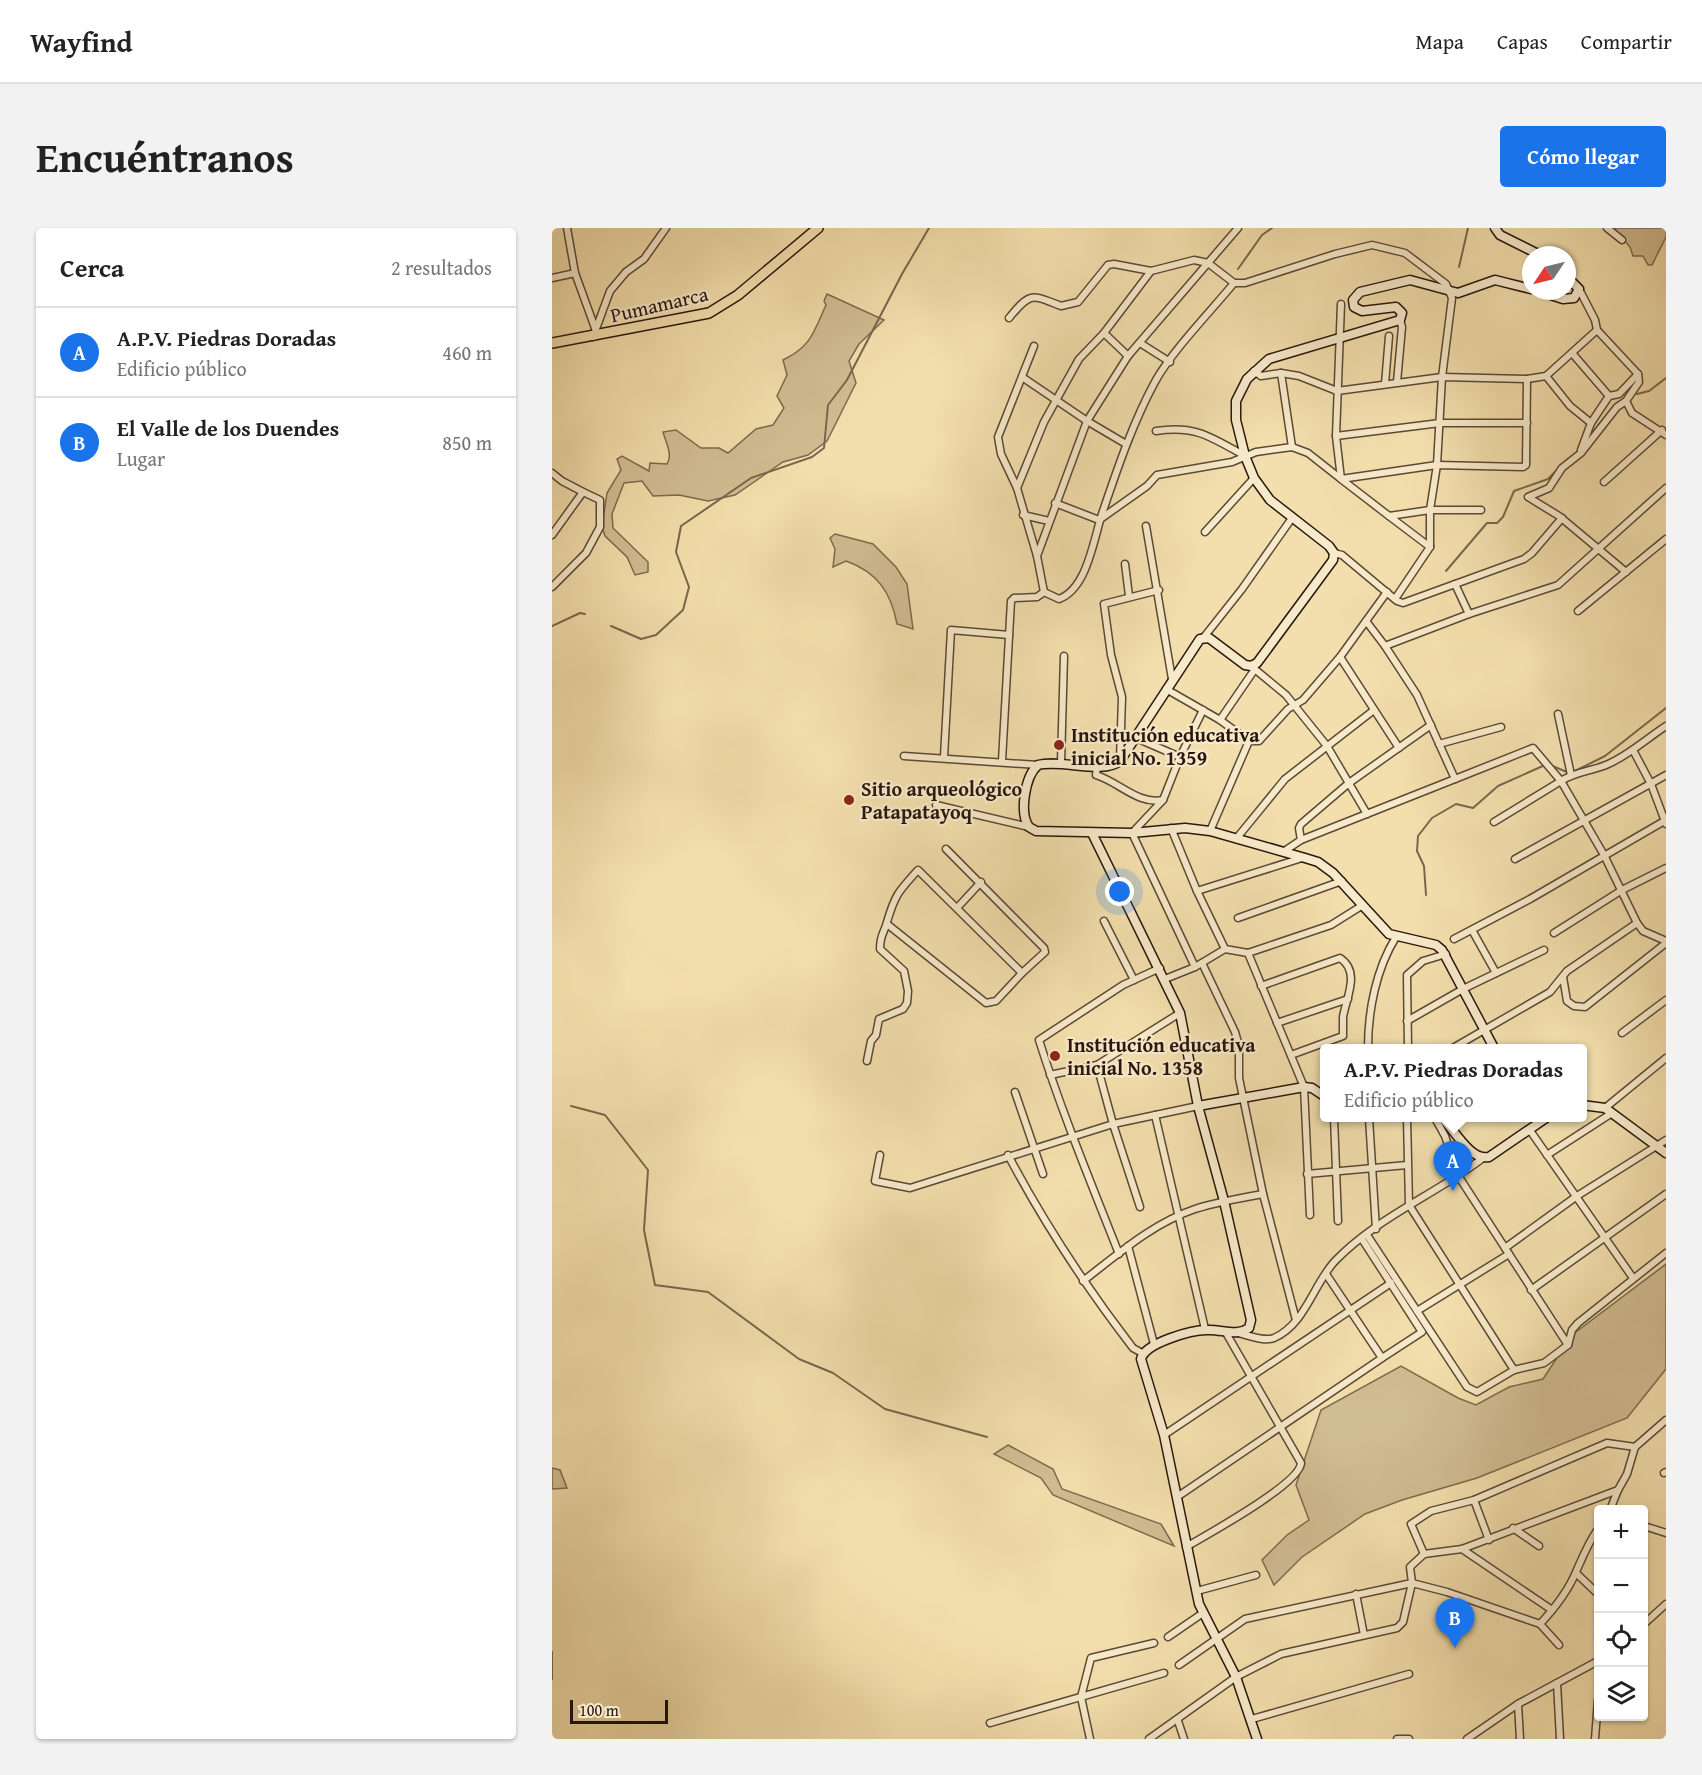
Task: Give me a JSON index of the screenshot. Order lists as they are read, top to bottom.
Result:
{
  "streets": {
    "main road": ["Pumamarca"]
  },
  "places": ["Institución educativa inicial No. 1359", "Sitio arqueológico Patapatayoq", "Institución educativa inicial No. 1358"],
  "scale_bar": "100 m",
  "north": "bottom left",
  "page": {
    "header": "Wayfind",
    "nav": ["Mapa", "Capas", "Compartir"],
    "title": "Encuéntranos",
    "buttons": "Cómo llegar",
    "heading": ["Cerca", "2 resultados"],
    "list": [
      {
        "mark": "A",
        "name": "A.P.V. Piedras Doradas",
        "note": "Edificio público",
        "value": "460 m"
      },
      {
        "mark": "B",
        "name": "El Valle de los Duendes",
        "note": "Lugar",
        "value": "850 m"
      }
    ],
    "popup": ["A.P.V. Piedras Doradas", "Edificio público"],
    "pins": ["A", "B"],
    "map_buttons": ["+", "−"],
    "scale": "100 m"
  }
}
